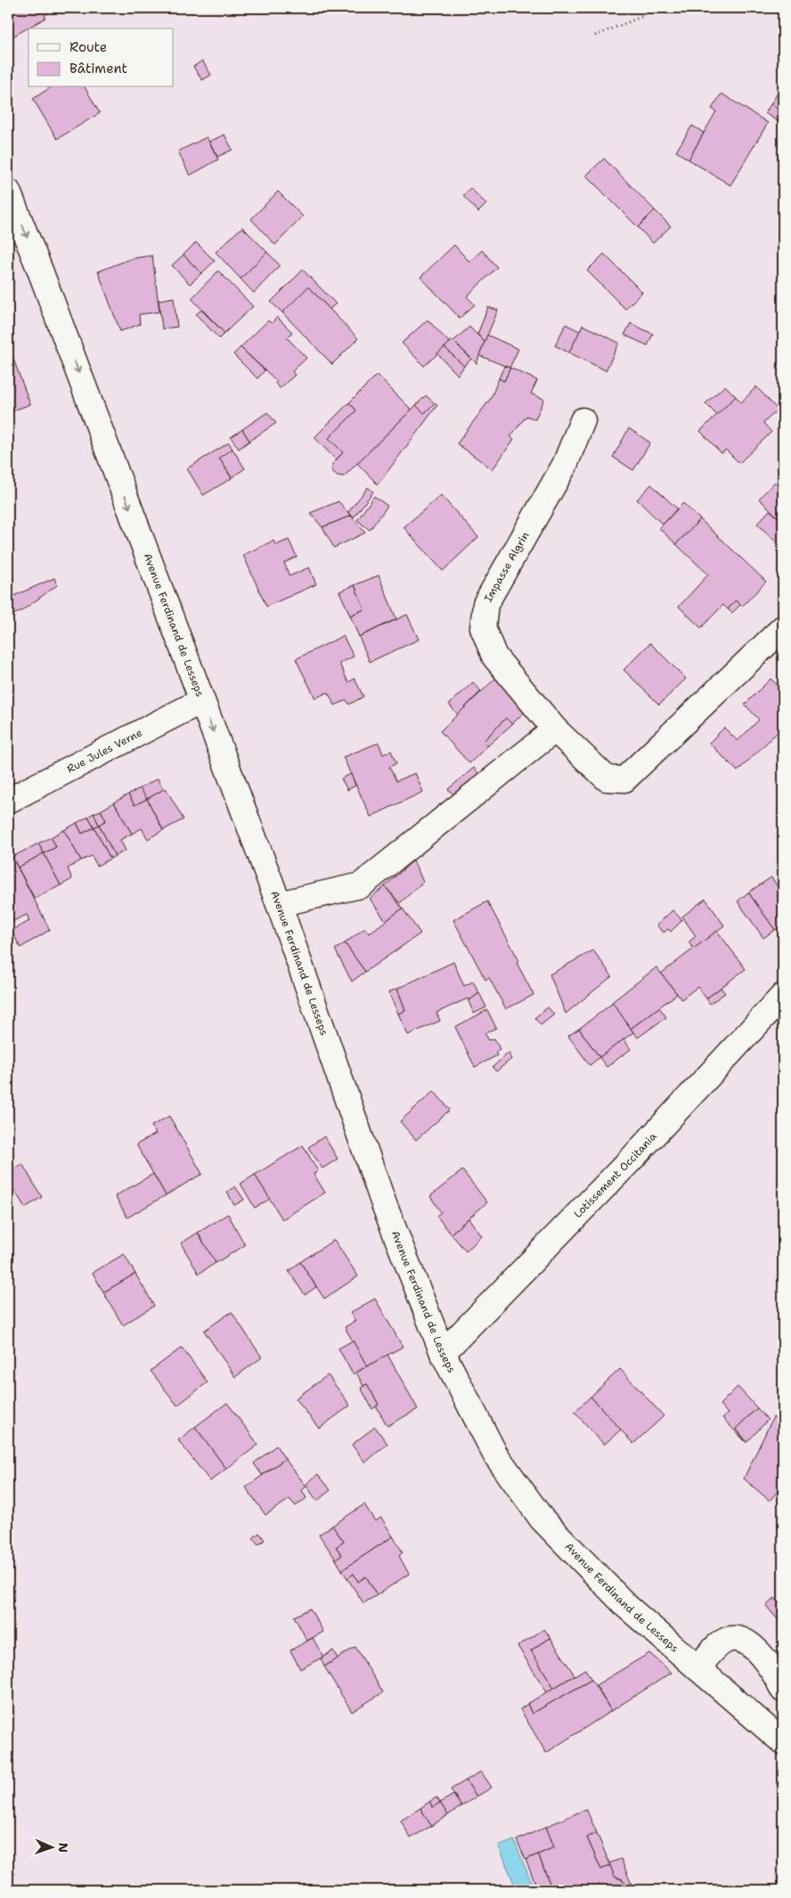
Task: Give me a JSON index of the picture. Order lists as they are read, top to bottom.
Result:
{
  "streets": {
    "street": [
      "Impasse Algrin",
      "Avenue Ferdinand de Lesseps",
      "Rue Jules Verne",
      "Lotissement Occitania"
    ]
  },
  "crossings": [
    ["Avenue Ferdinand de Lesseps", "Rue Jules Verne"],
    ["Avenue Ferdinand de Lesseps", "Lotissement Occitania"]
  ],
  "one_way": ["Avenue Ferdinand de Lesseps"],
  "legend": ["Route", "Bâtiment"],
  "north": "right"
}
